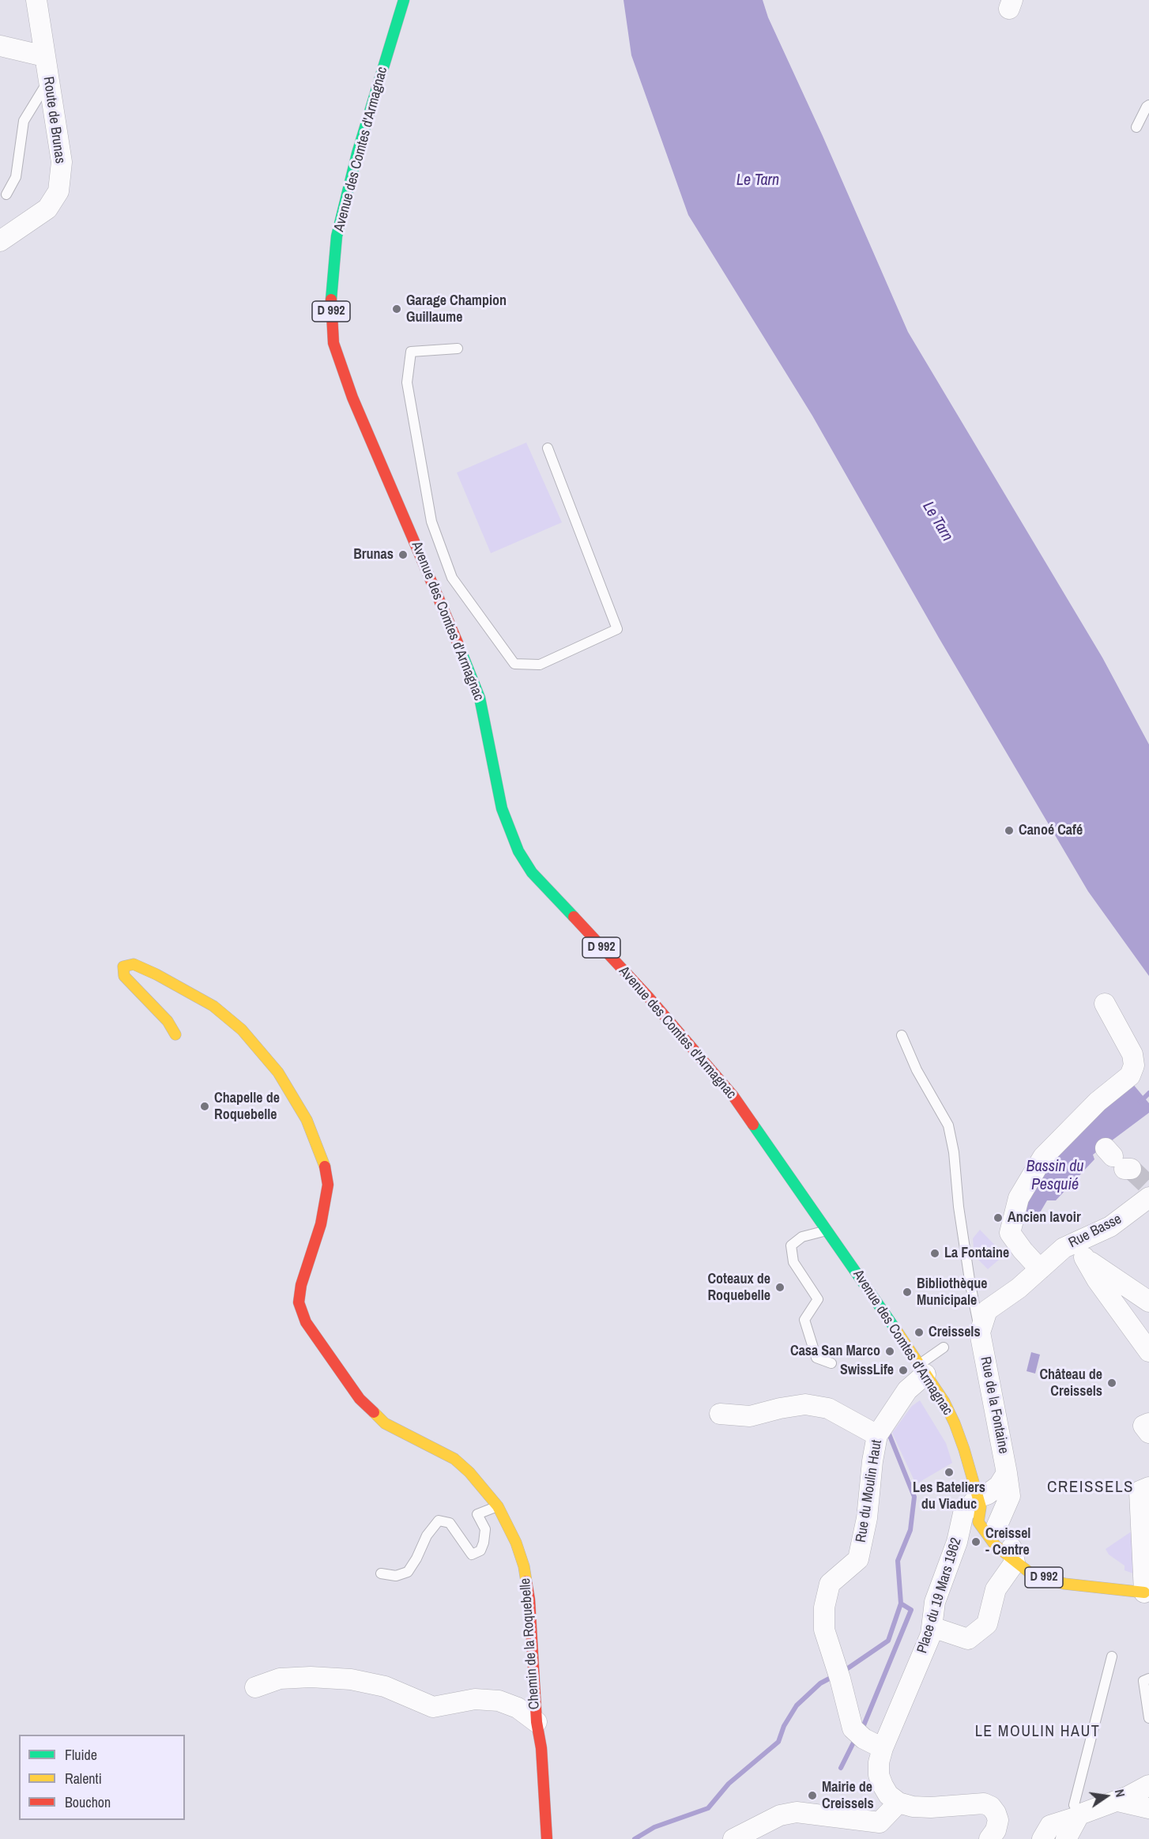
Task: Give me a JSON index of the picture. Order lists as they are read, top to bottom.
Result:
{
  "streets": {
    "main road": ["Avenue des Comtes d'Armagnac", "D 992", "Chemin de la Roquebelle"],
    "street": [
      "Route de Brunas",
      "Rue Basse",
      "Rue de la Fontaine",
      "Rue du Moulin Haut",
      "Place du 19 Mars 1962"
    ]
  },
  "crossings": [
    ["Avenue des Comtes d'Armagnac", "D 992"],
    ["Avenue des Comtes d'Armagnac", "Rue de la Fontaine"],
    ["Avenue des Comtes d'Armagnac", "Rue du Moulin Haut"],
    ["Avenue des Comtes d'Armagnac", "Place du 19 Mars 1962"],
    ["Rue Basse", "Rue de la Fontaine"],
    ["Rue de la Fontaine", "Place du 19 Mars 1962"],
    ["Rue du Moulin Haut", "Place du 19 Mars 1962"]
  ],
  "districts": ["CREISSELS", "LE MOULIN HAUT"],
  "water": ["Le Tarn", "Bassin du Pesquié"],
  "places": [
    "Garage Champion Guillaume",
    "Brunas",
    "Canoé Café",
    "Chapelle de Roquebelle",
    "Ancien lavoir",
    "La Fontaine",
    "Coteaux de Roquebelle",
    "Bibliothèque Municipale",
    "Creissels",
    "Casa San Marco",
    "SwissLife",
    "Château de Creissels",
    "Les Bateliers du Viaduc",
    "Creissel - Centre",
    "Mairie de Creissels"
  ],
  "legend": ["Fluide", "Ralenti", "Bouchon"],
  "north": "right"
}
